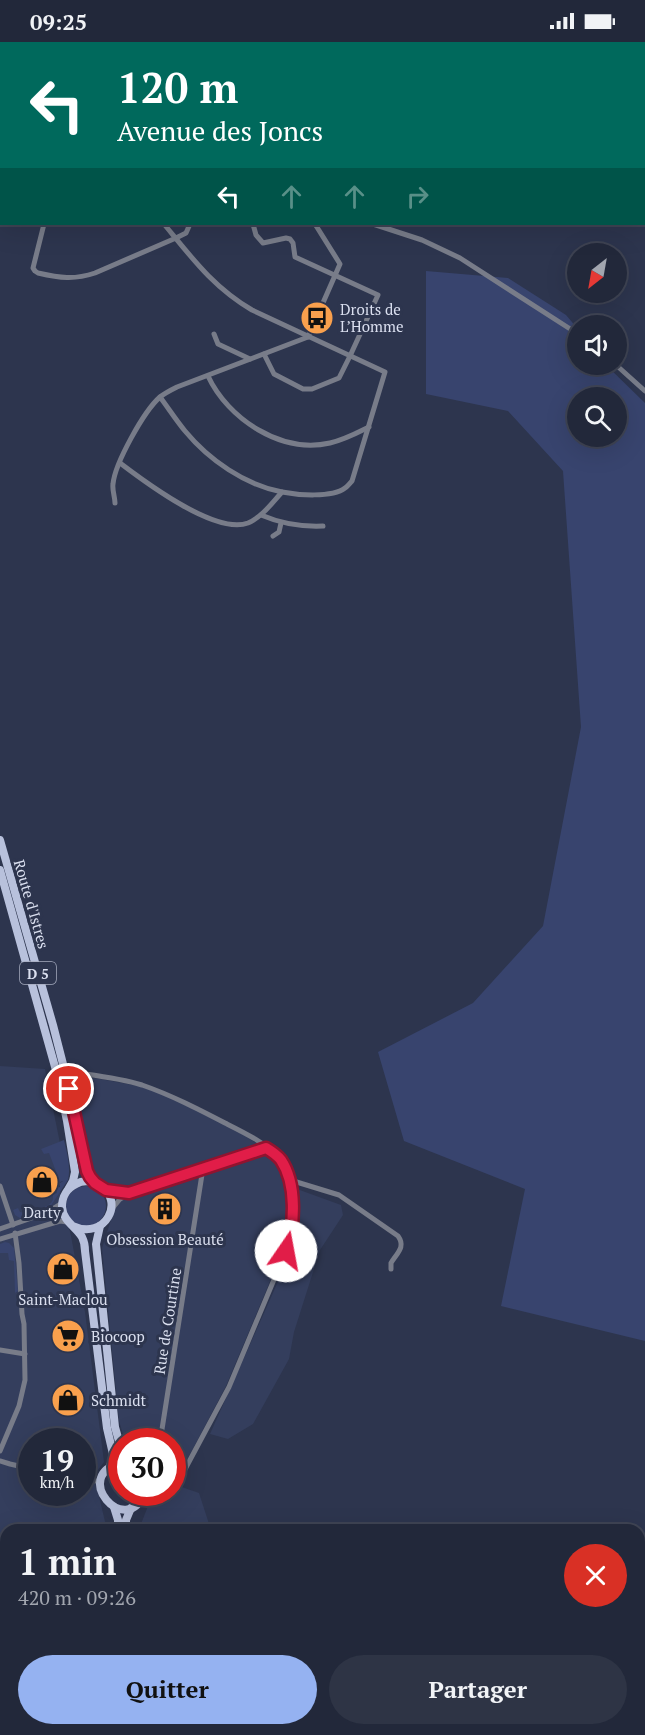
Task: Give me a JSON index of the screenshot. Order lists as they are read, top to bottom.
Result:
{
  "streets": {
    "main road": ["Route d'Istres", "D 5"],
    "street": ["Rue de Courtine"]
  },
  "places": {
    "bus stop": ["Droits de L’Homme"],
    "shop": ["Darty", "Saint-Maclou", "Schmidt"],
    "building": ["Obsession Beauté"],
    "supermarket": ["Biocoop"]
  },
  "north": "bottom left",
  "page": {
    "status": "09:25",
    "turn": ["120 m", "Avenue des Joncs"],
    "speed": "19 km/h",
    "limit": "30",
    "heading": ["1 min", "420 m · 09:26"],
    "buttons": ["Quitter", "Partager"]
  }
}
